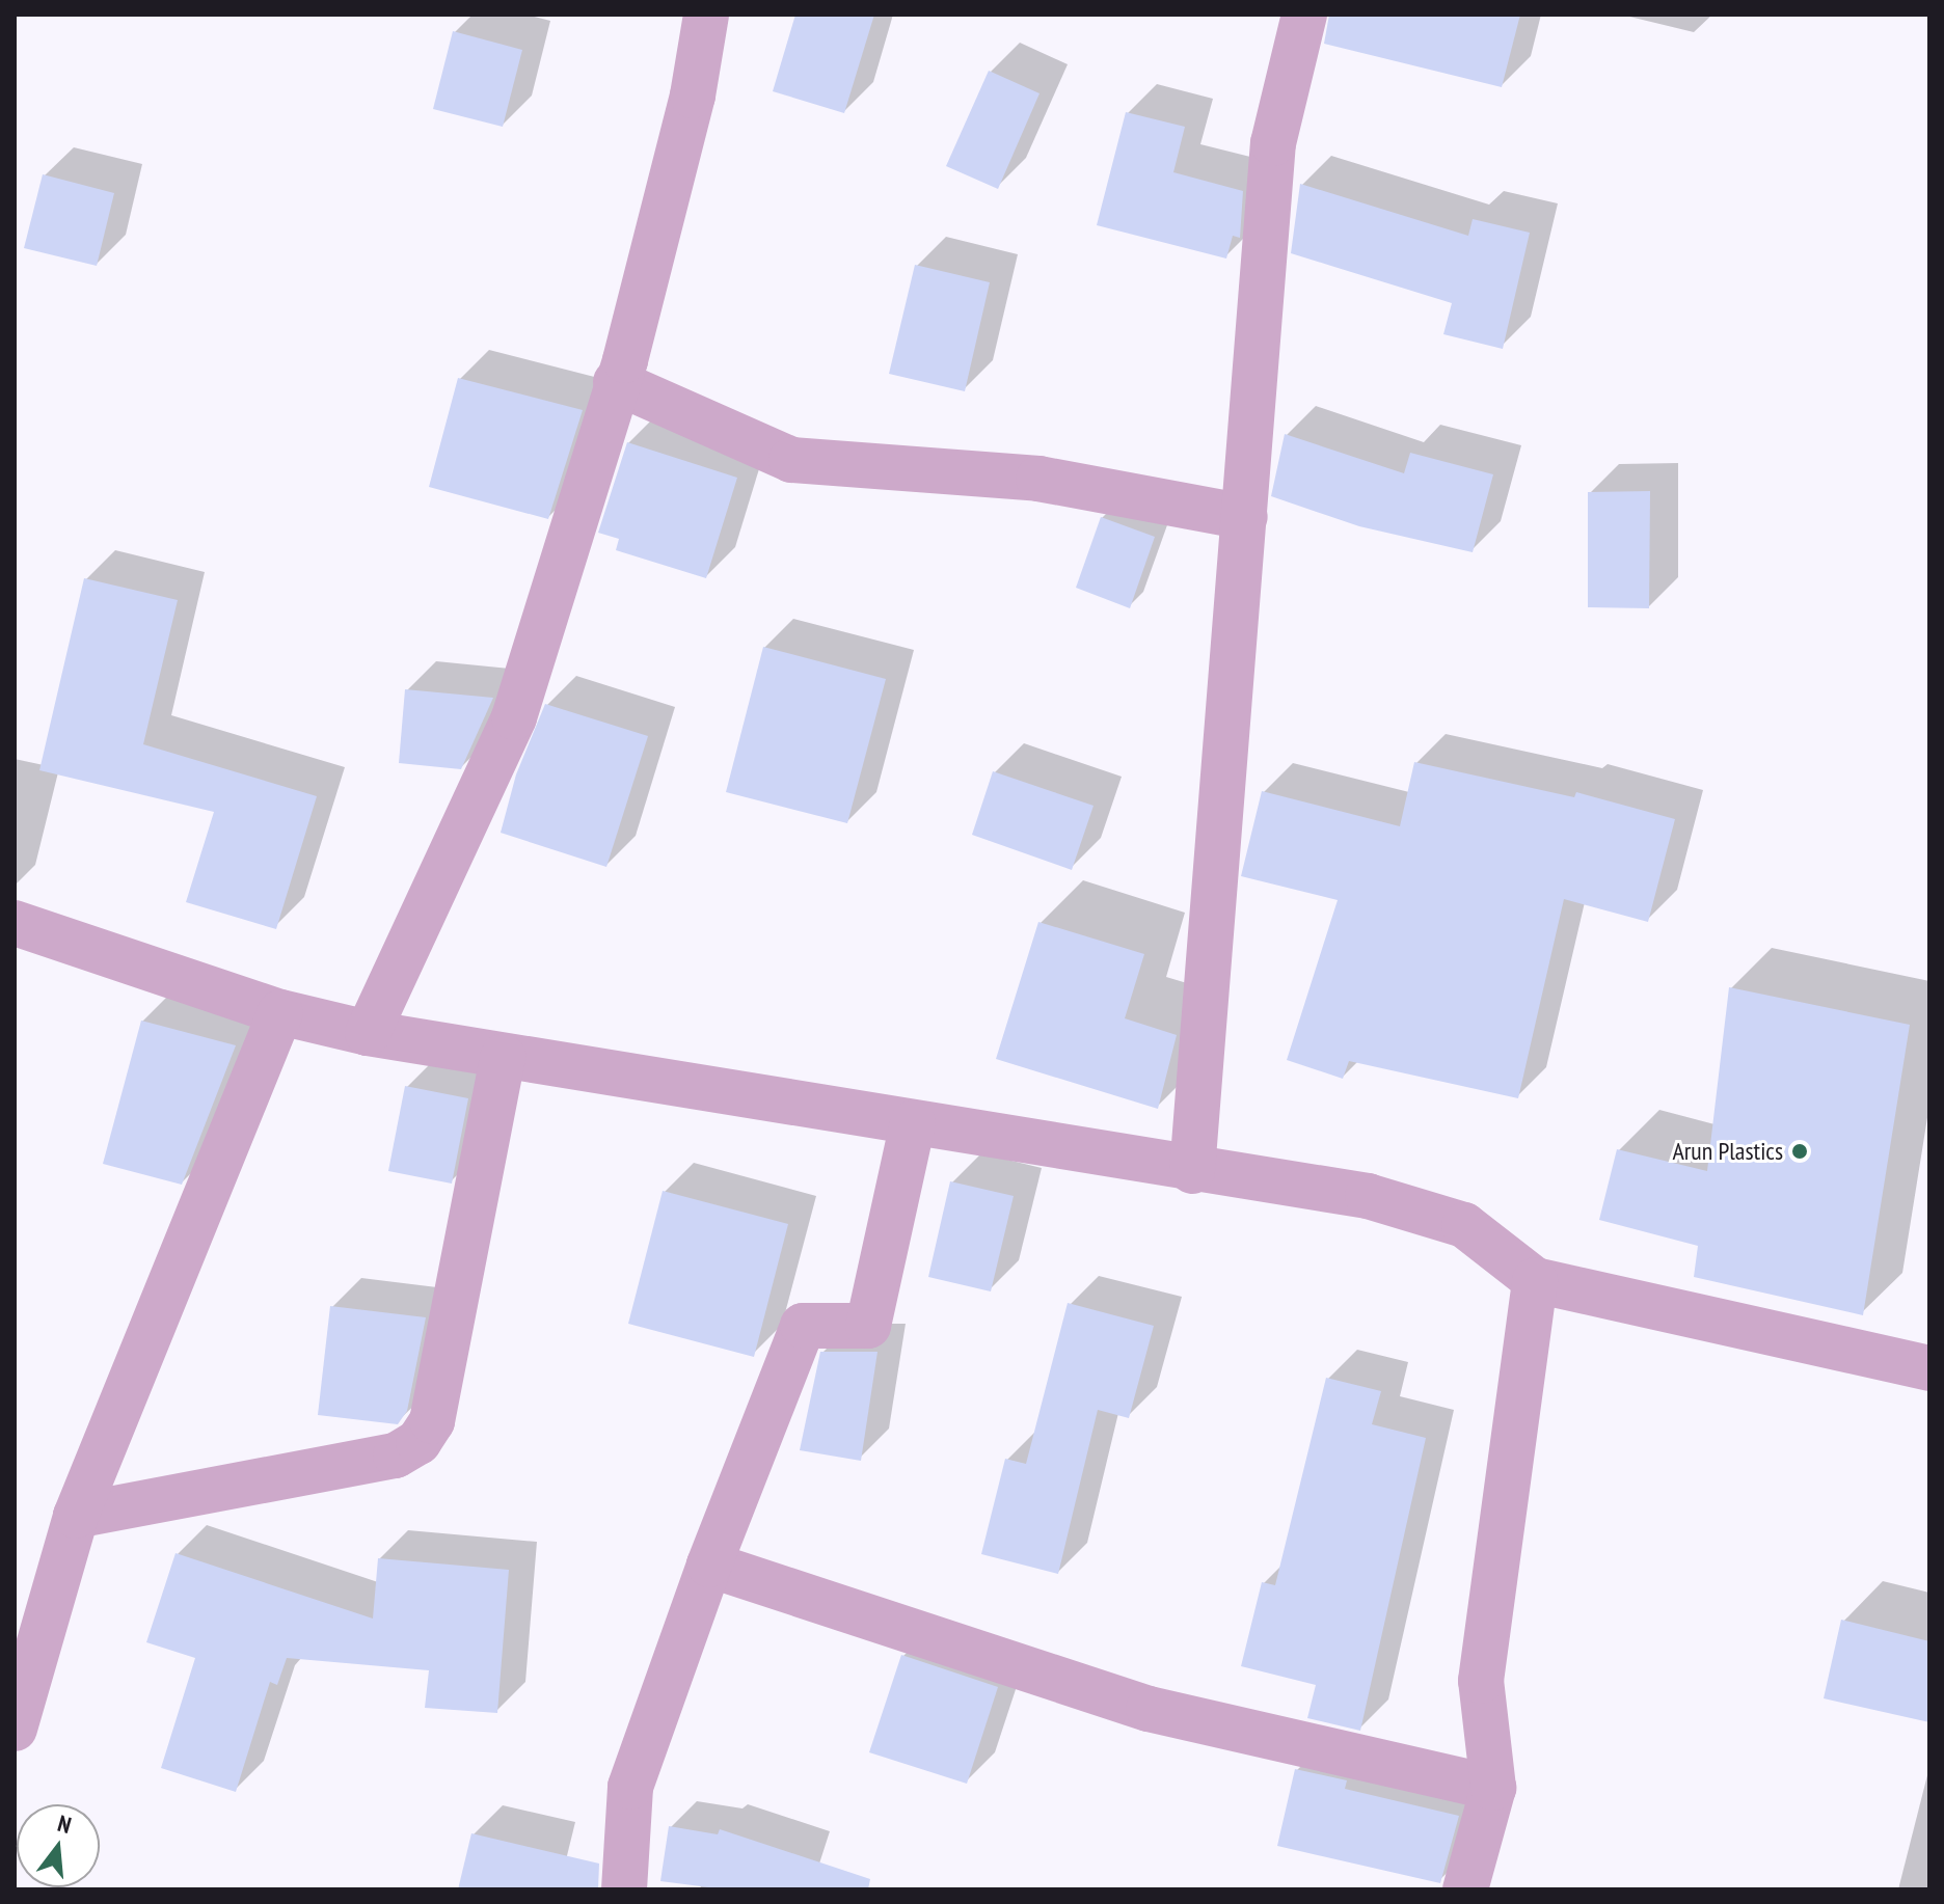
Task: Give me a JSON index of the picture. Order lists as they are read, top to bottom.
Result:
{
  "places": ["Arun Plastics"],
  "north": "top"
}
